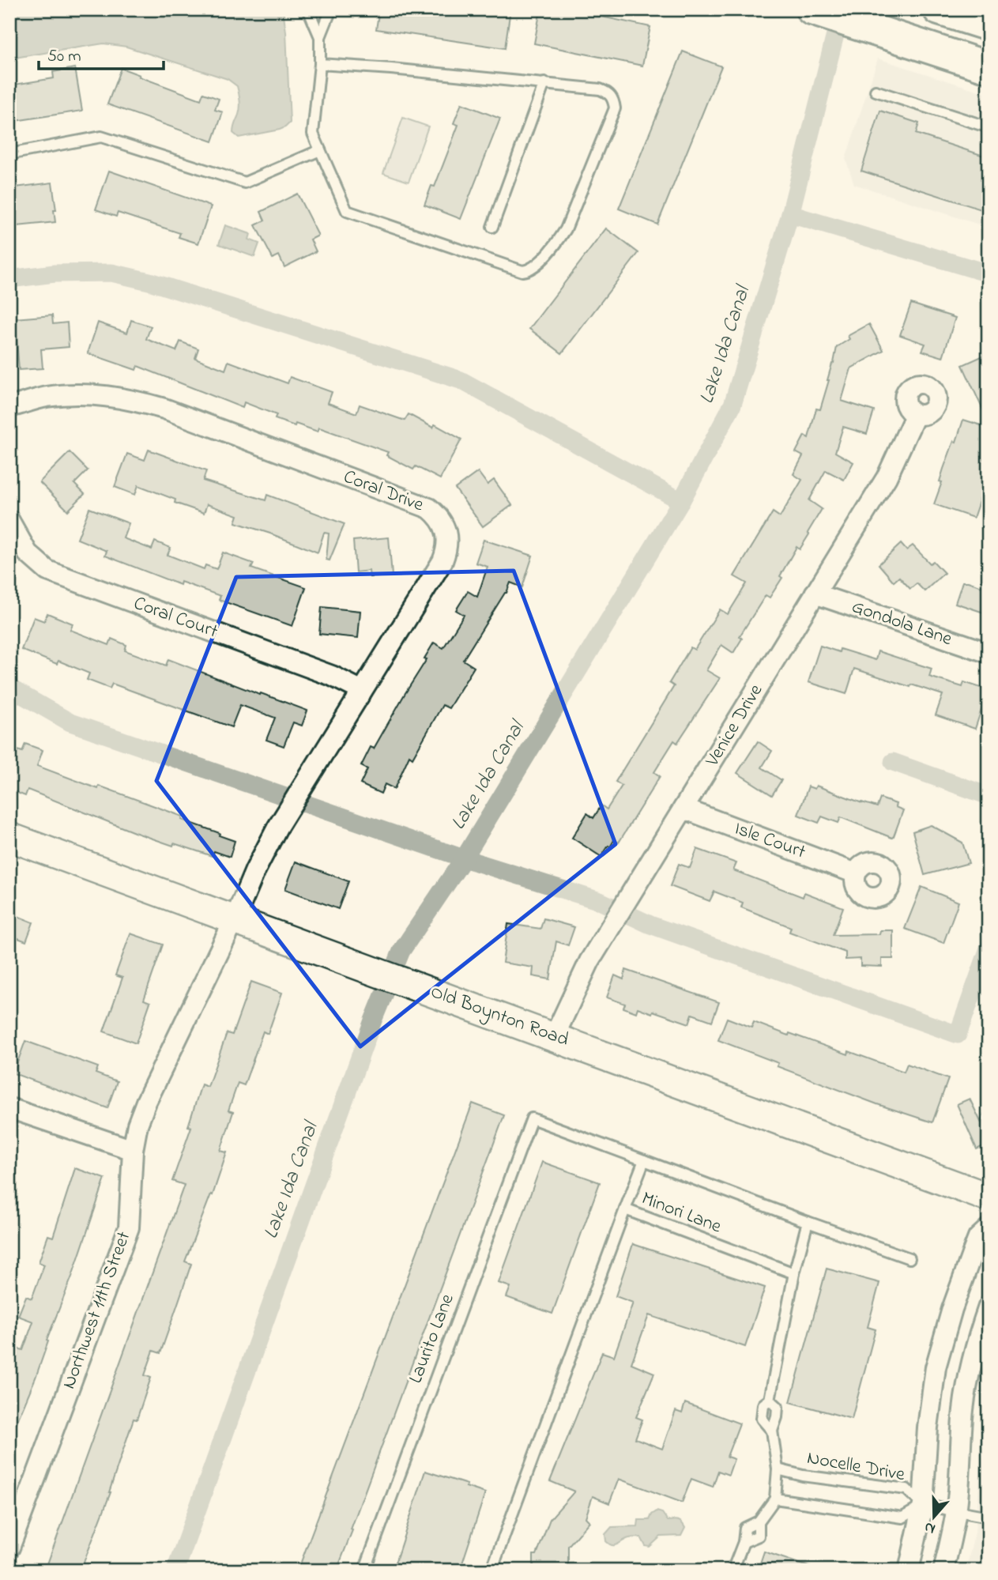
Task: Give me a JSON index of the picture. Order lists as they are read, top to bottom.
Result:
{
  "streets": {
    "street": [
      "Coral Drive",
      "Coral Court",
      "Gondola Lane",
      "Venice Drive",
      "Isle Court",
      "Old Boynton Road",
      "Northwest 11th Street"
    ],
    "lane": ["Minori Lane", "Laurito Lane", "Nocelle Drive"]
  },
  "crossings": [
    ["Coral Drive", "Coral Court"],
    ["Coral Drive", "Old Boynton Road"],
    ["Coral Drive", "Northwest 11th Street"],
    ["Gondola Lane", "Venice Drive"],
    ["Venice Drive", "Isle Court"],
    ["Venice Drive", "Old Boynton Road"],
    ["Old Boynton Road", "Northwest 11th Street"],
    ["Minori Lane", "Laurito Lane"],
    ["Minori Lane", "Nocelle Drive"]
  ],
  "water": ["Lake Ida Canal"],
  "scale_bar": "50 m",
  "north": "bottom"
}
